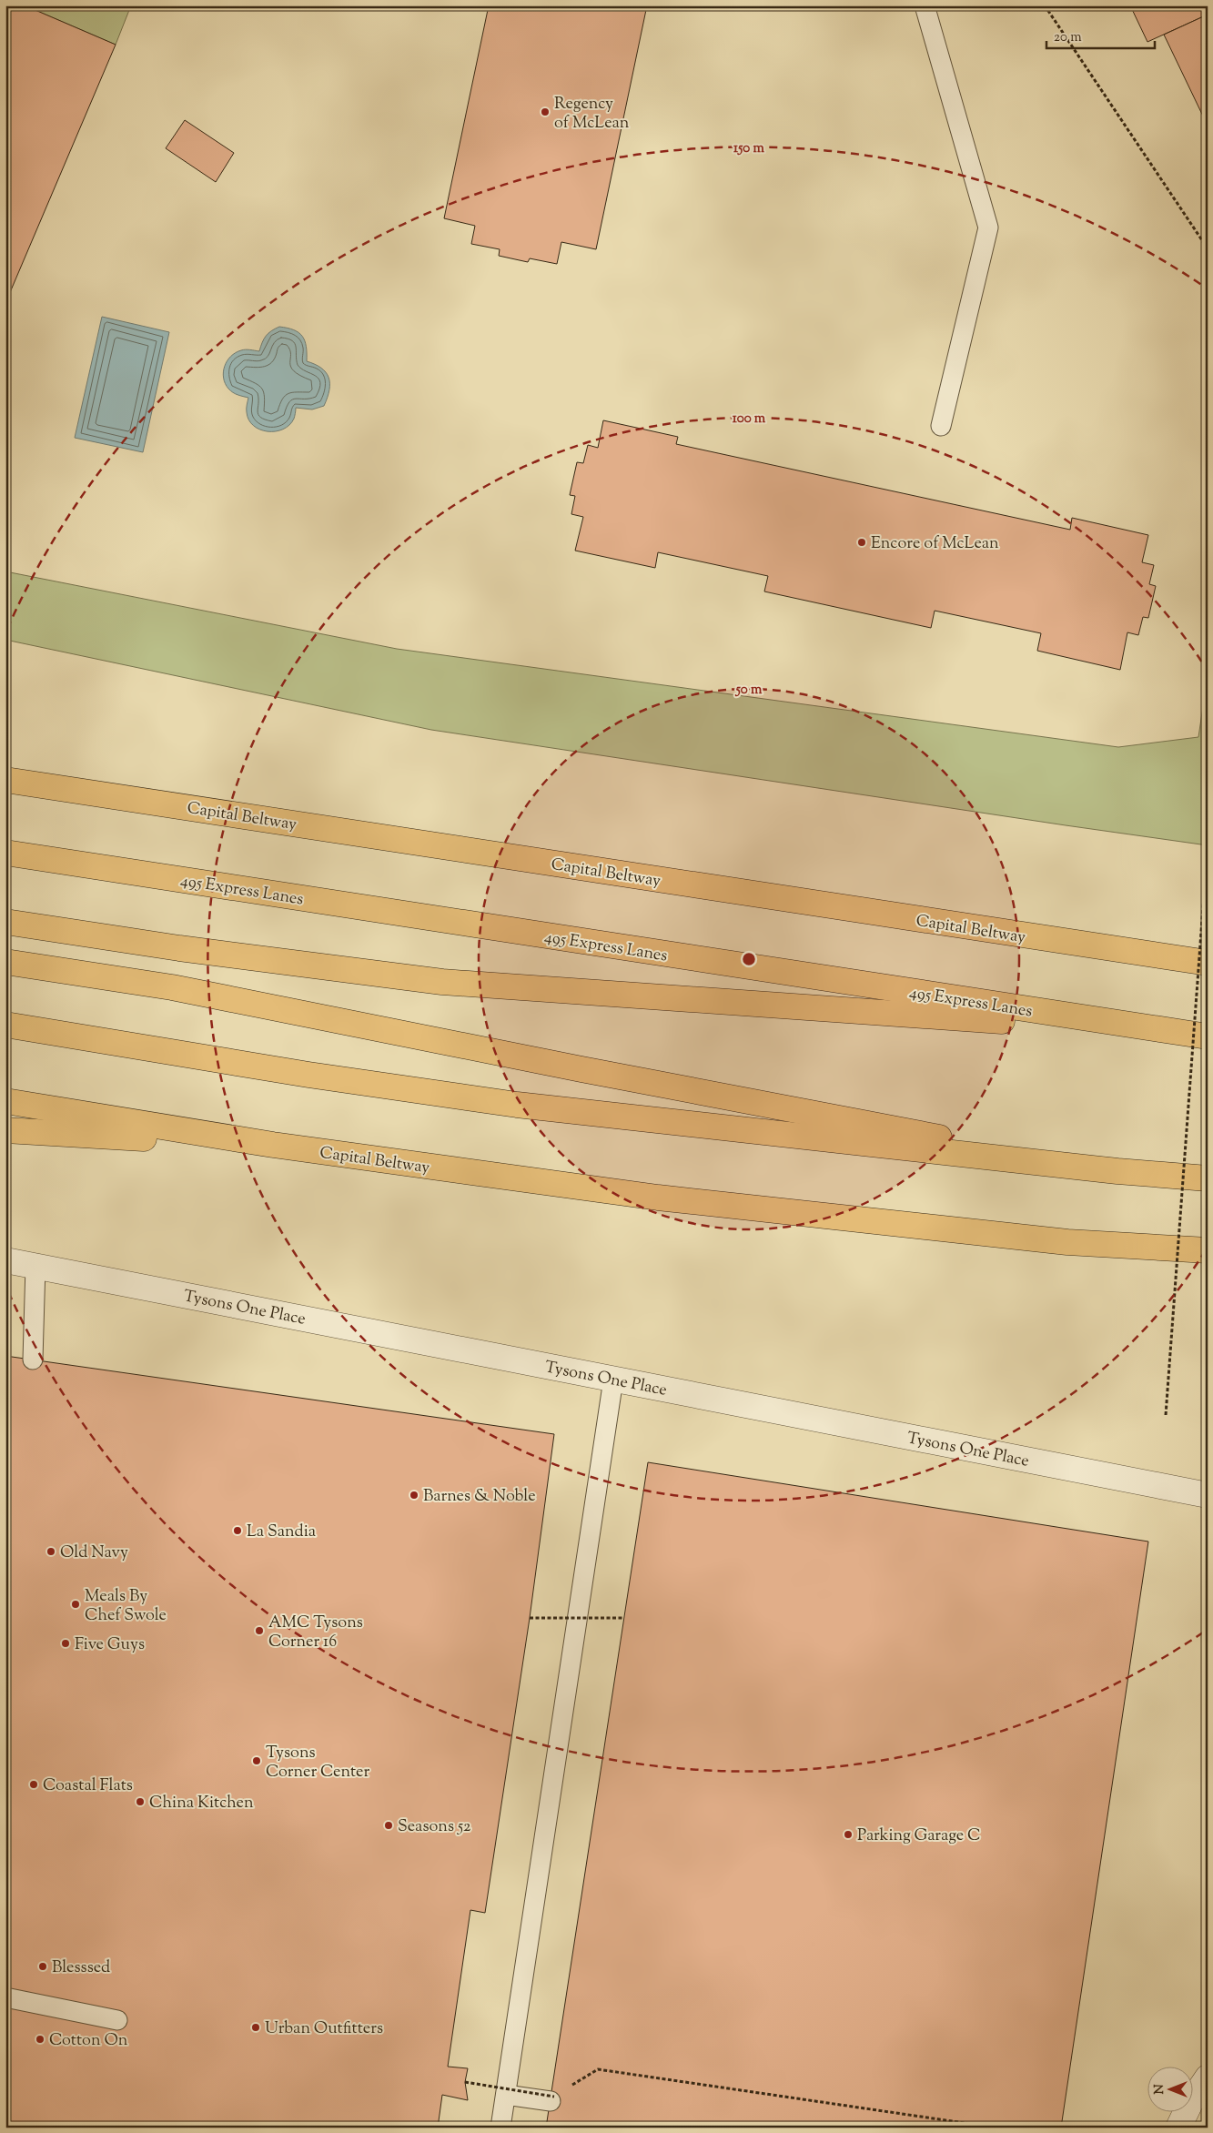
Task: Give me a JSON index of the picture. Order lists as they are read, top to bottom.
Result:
{
  "streets": {
    "highway": ["Capital Beltway", "495 Express Lanes"],
    "street": ["Tysons One Place"]
  },
  "places": [
    "Regency of McLean",
    "Encore of McLean",
    "Barnes & Noble",
    "La Sandia",
    "Old Navy",
    "Meals By Chef Swole",
    "AMC Tysons Corner 16",
    "Five Guys",
    "Tysons Corner Center",
    "Coastal Flats",
    "China Kitchen",
    "Seasons 52",
    "Parking Garage C",
    "Blesssed",
    "Urban Outfitters",
    "Cotton On"
  ],
  "scale_bar": "20 m",
  "north": "left",
  "rings": ["150 m", "100 m", "50 m"]
}
